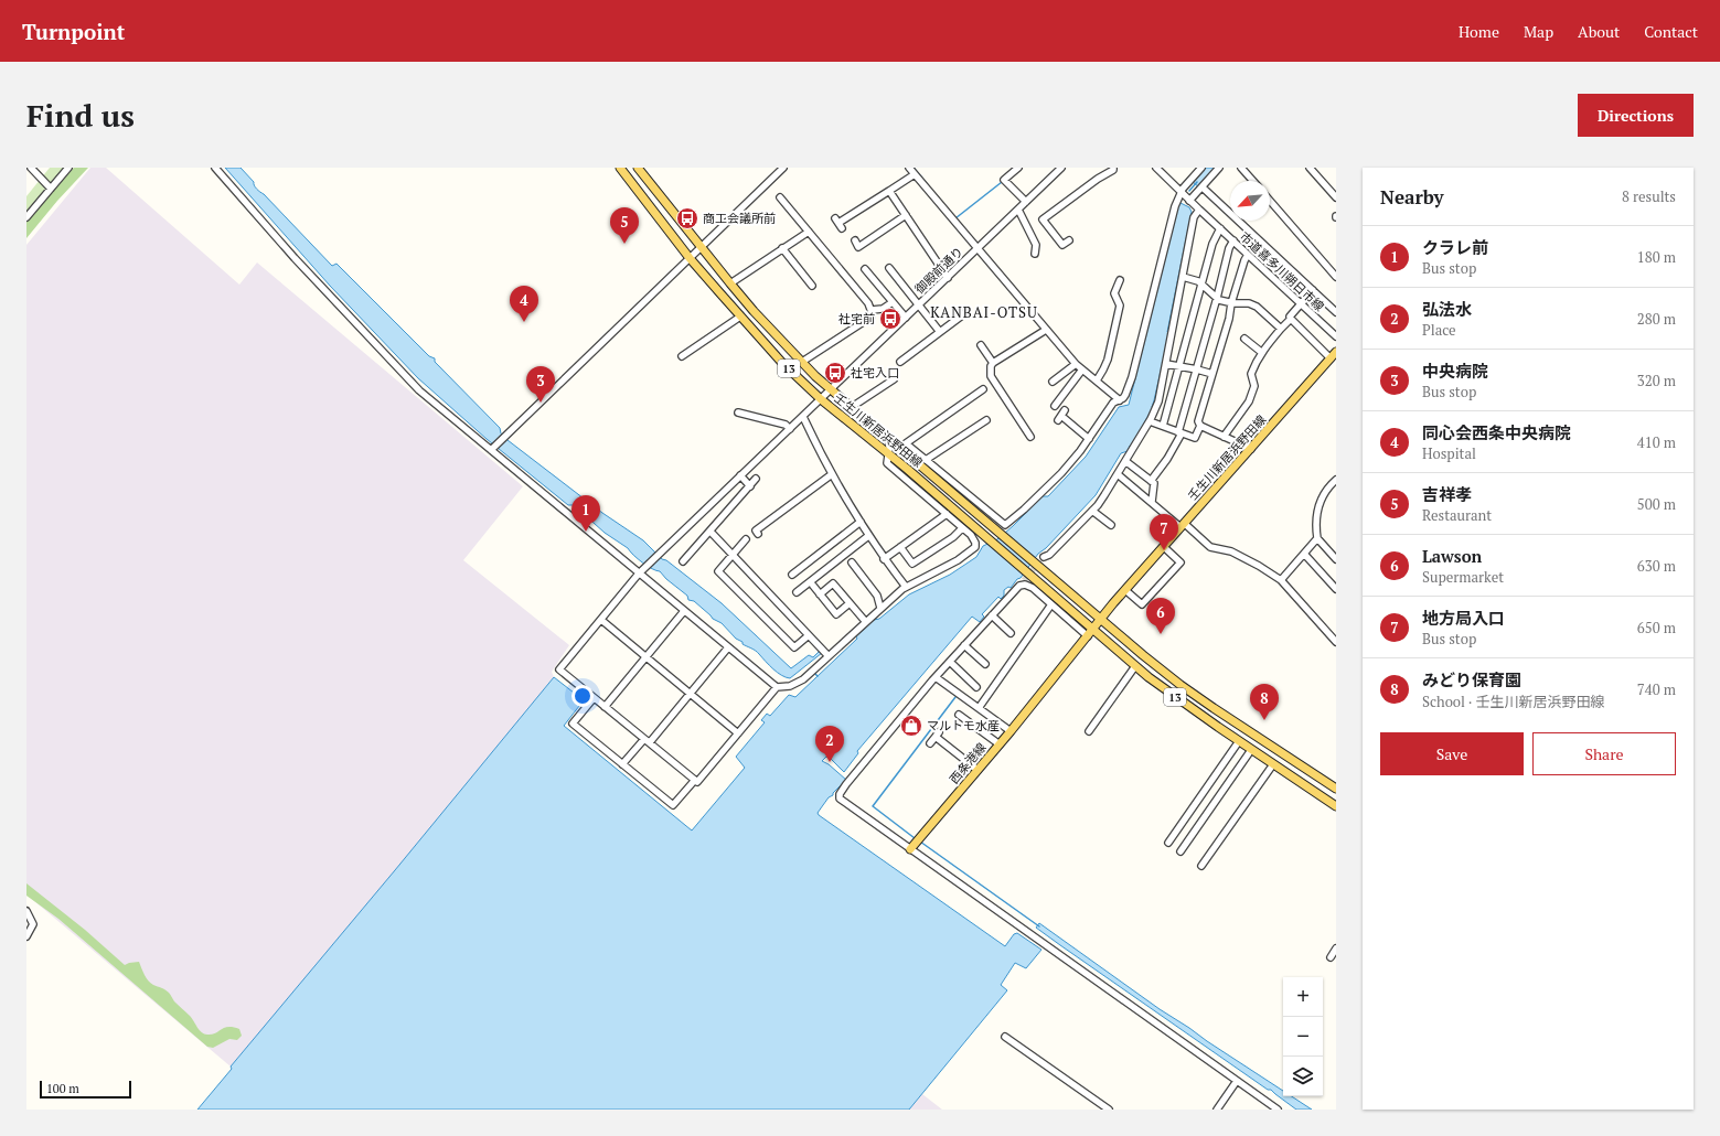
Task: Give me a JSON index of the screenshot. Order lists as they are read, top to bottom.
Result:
{
  "streets": {
    "main road": ["13", "壬生川新居浜野田線", "西条港線"],
    "street": ["御殿前通り", "市道喜多川朔日市線"]
  },
  "crossings": [
    ["御殿前通り", "壬生川新居浜野田線"],
    ["壬生川新居浜野田線", "西条港線"]
  ],
  "districts": ["KANBAI-OTSU"],
  "places": {
    "bus stop": ["商工会議所前", "社宅前", "社宅入口"],
    "shop": ["マルトモ水産"]
  },
  "scale_bar": "100 m",
  "north": "bottom left",
  "page": {
    "header": "Turnpoint",
    "nav": [
      "Home",
      "Map",
      "About",
      "Contact"
    ],
    "buttons": [
      "Directions",
      ["Save", "Share"]
    ],
    "title": "Find us",
    "heading": ["Nearby", "8 results"],
    "pins": [
      "5",
      "4",
      "3",
      "1",
      "7",
      "6",
      "8",
      "2"
    ],
    "list": [
      {
        "mark": "1",
        "name": "クラレ前",
        "note": "Bus stop",
        "value": "180 m"
      },
      {
        "mark": "2",
        "name": "弘法水",
        "note": "Place",
        "value": "280 m"
      },
      {
        "mark": "3",
        "name": "中央病院",
        "note": "Bus stop",
        "value": "320 m"
      },
      {
        "mark": "4",
        "name": "同心会西条中央病院",
        "note": "Hospital",
        "value": "410 m"
      },
      {
        "mark": "5",
        "name": "吉祥孝",
        "note": "Restaurant",
        "value": "500 m"
      },
      {
        "mark": "6",
        "name": "Lawson",
        "note": "Supermarket",
        "value": "630 m"
      },
      {
        "mark": "7",
        "name": "地方局入口",
        "note": "Bus stop",
        "value": "650 m"
      },
      {
        "mark": "8",
        "name": "みどり保育園",
        "note": "School · 壬生川新居浜野田線",
        "value": "740 m"
      }
    ],
    "map_buttons": ["+", "−"],
    "scale": "100 m"
  }
}
